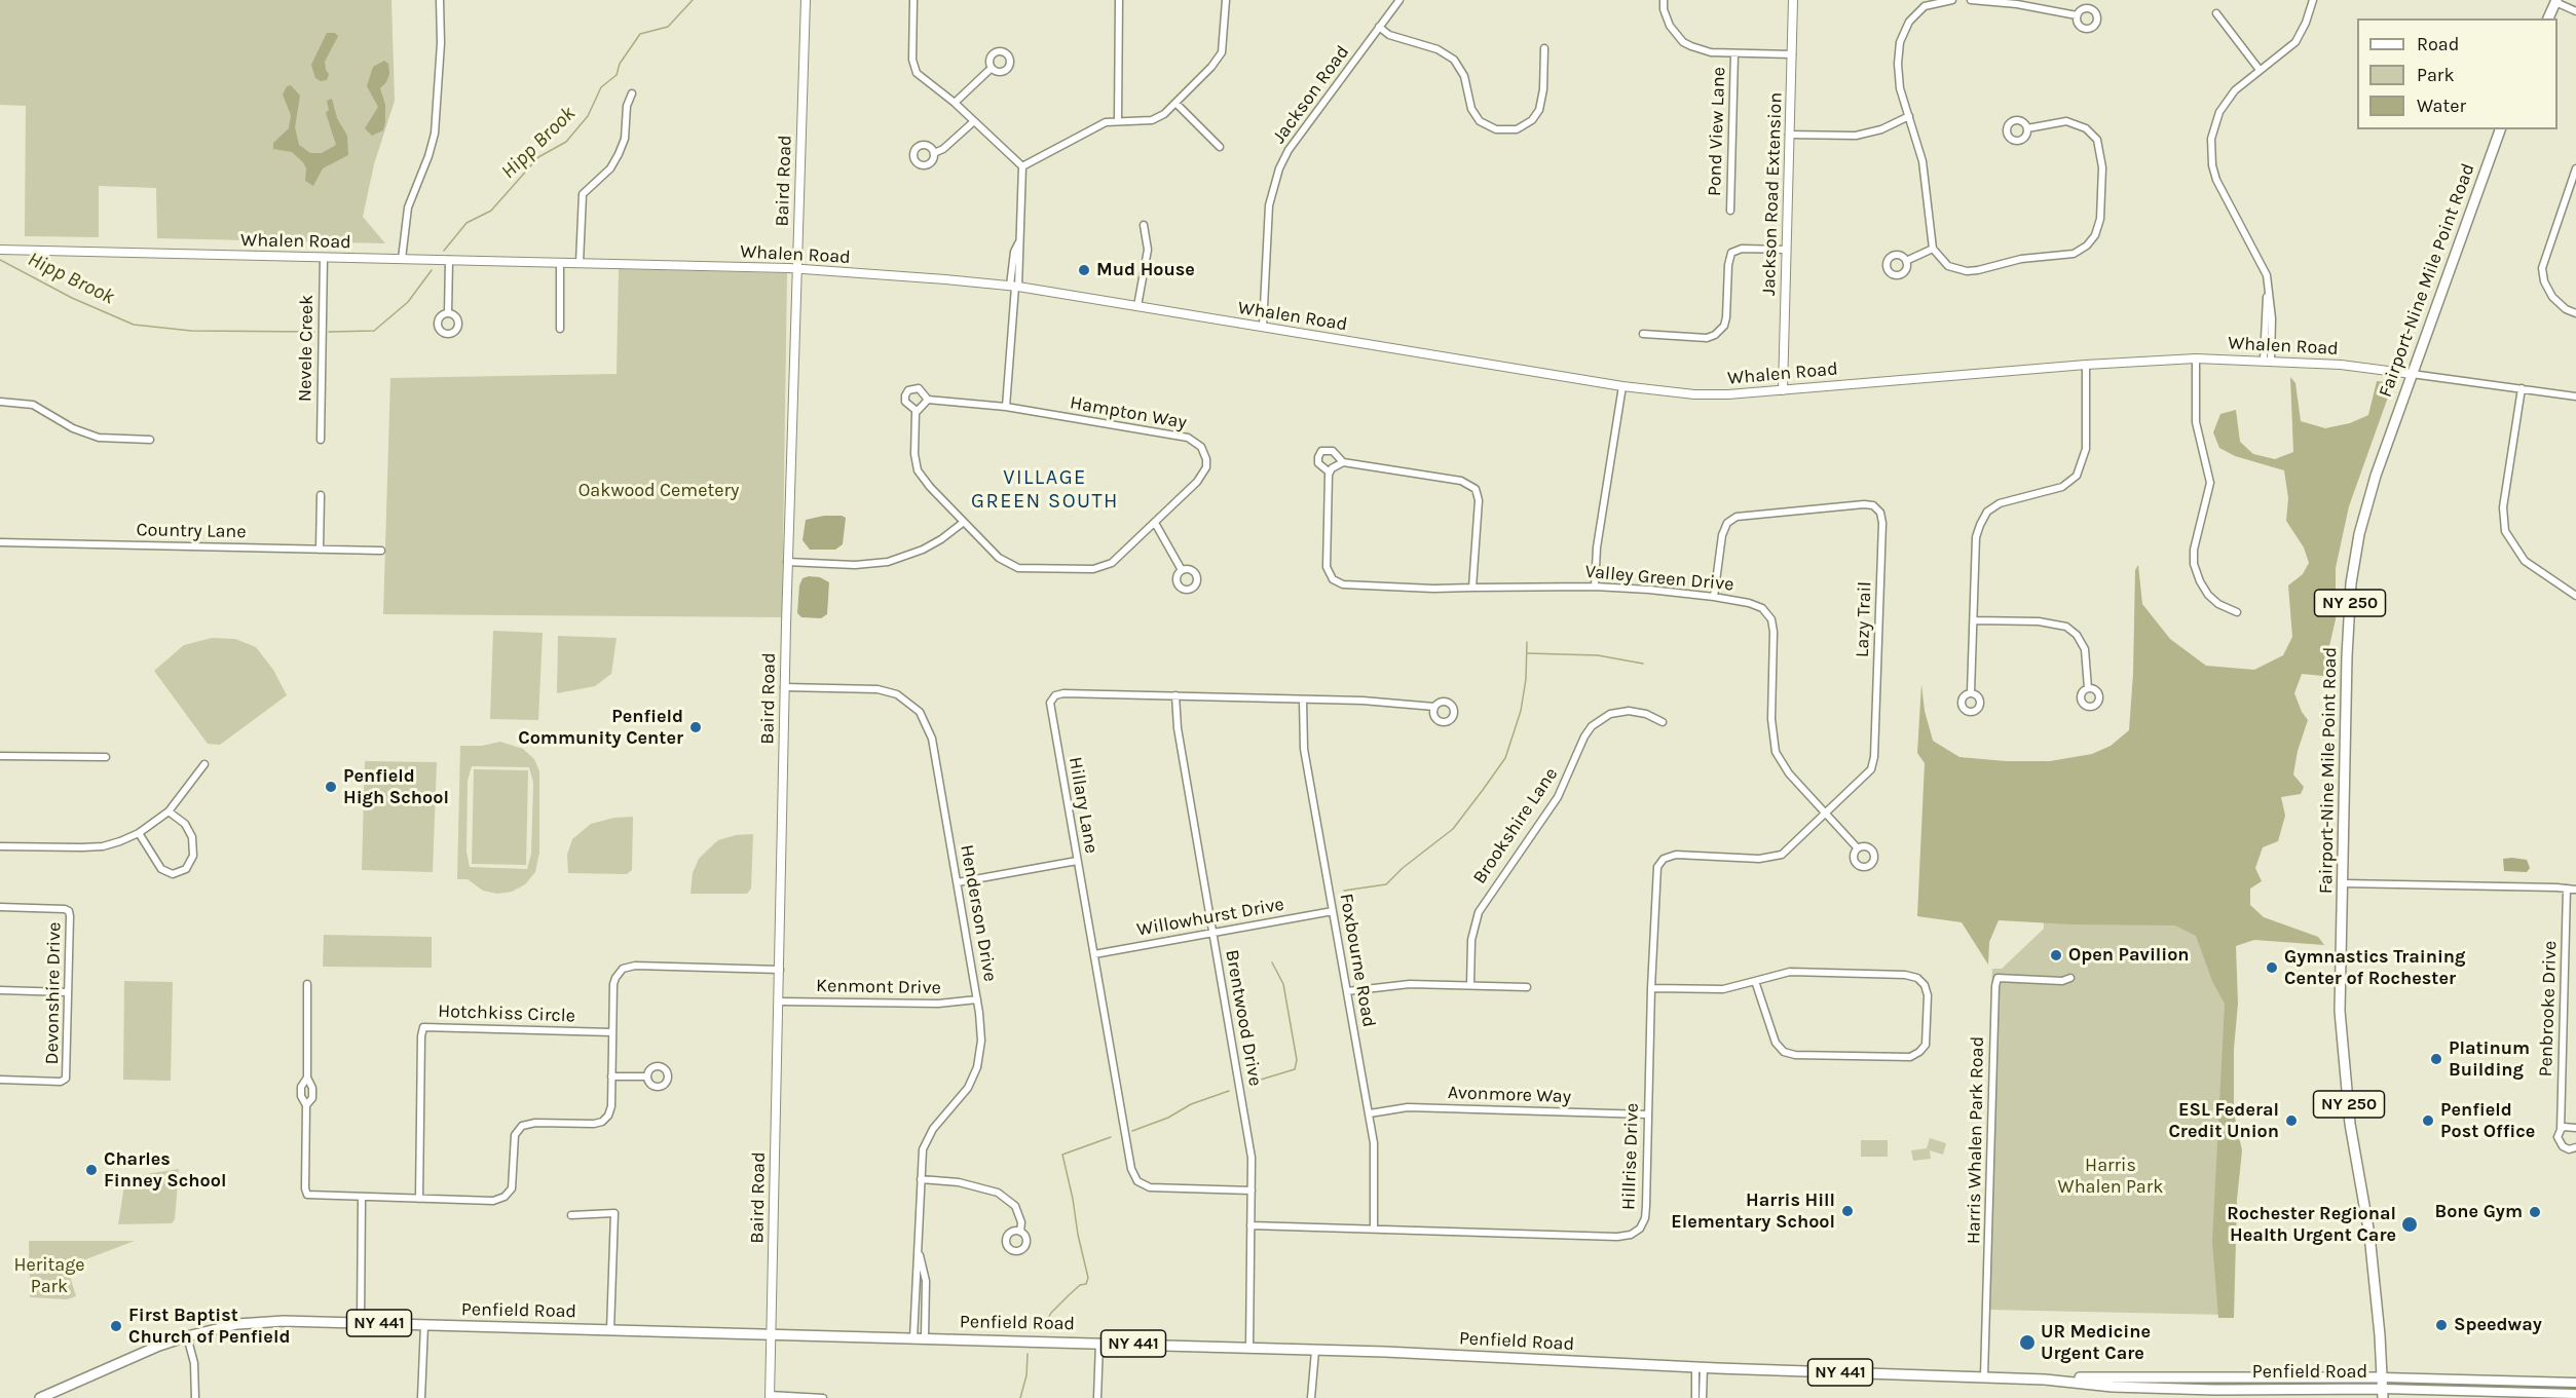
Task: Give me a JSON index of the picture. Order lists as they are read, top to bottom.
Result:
{
  "streets": {
    "main road": [
      "Fairport-Nine Mile Point Road",
      "NY 250",
      "Penfield Road",
      "NY 441"
    ],
    "street": [
      "Jackson Road",
      "Pond View Lane",
      "Baird Road",
      "Jackson Road Extension",
      "Whalen Road",
      "Nevele Creek",
      "Hampton Way",
      "Country Lane",
      "Valley Green Drive",
      "Lazy Trail",
      "Hillary Lane",
      "Brookshire Lane",
      "Henderson Drive",
      "Willowhurst Drive",
      "Foxbourne Road",
      "Kenmont Drive",
      "Devonshire Drive",
      "Penbrooke Drive",
      "Hotchkiss Circle",
      "Brentwood Drive",
      "Avonmore Way",
      "Harris Whalen Park Road",
      "Hillrise Drive"
    ]
  },
  "crossings": [
    ["Jackson Road", "Whalen Road"],
    ["Baird Road", "Whalen Road"],
    ["Baird Road", "Henderson Drive"],
    ["Baird Road", "Kenmont Drive"],
    ["Baird Road", "Penfield Road"],
    ["Jackson Road Extension", "Whalen Road"],
    ["Whalen Road", "Fairport-Nine Mile Point Road"],
    ["Whalen Road", "Nevele Creek"],
    ["Fairport-Nine Mile Point Road", "Penfield Road"],
    ["Valley Green Drive", "Lazy Trail"],
    ["Lazy Trail", "Hillrise Drive"],
    ["Hillary Lane", "Willowhurst Drive"],
    ["Hillary Lane", "Foxbourne Road"],
    ["Hillary Lane", "Brentwood Drive"],
    ["Henderson Drive", "Kenmont Drive"],
    ["Henderson Drive", "Penfield Road"],
    ["Willowhurst Drive", "Foxbourne Road"],
    ["Willowhurst Drive", "Brentwood Drive"],
    ["Foxbourne Road", "Avonmore Way"],
    ["Foxbourne Road", "Hillrise Drive"],
    ["Brentwood Drive", "Hillrise Drive"],
    ["Brentwood Drive", "Penfield Road"],
    ["Avonmore Way", "Hillrise Drive"],
    ["Harris Whalen Park Road", "Penfield Road"]
  ],
  "districts": ["VILLAGE GREEN SOUTH"],
  "water": ["Hipp Brook"],
  "parks": ["Oakwood Cemetery", "Harris Whalen Park", "Heritage Park"],
  "places": [
    "Mud House",
    "Penfield Community Center",
    "Penfield High School",
    "Open Pavilion",
    "Gymnastics Training Center of Rochester",
    "Platinum Building",
    "ESL Federal Credit Union",
    "Penfield Post Office",
    "Charles Finney School",
    "Harris Hill Elementary School",
    "Bone Gym",
    "Rochester Regional Health Urgent Care",
    "Speedway",
    "First Baptist Church of Penfield",
    "UR Medicine Urgent Care"
  ],
  "legend": ["Road", "Park", "Water"]
}
